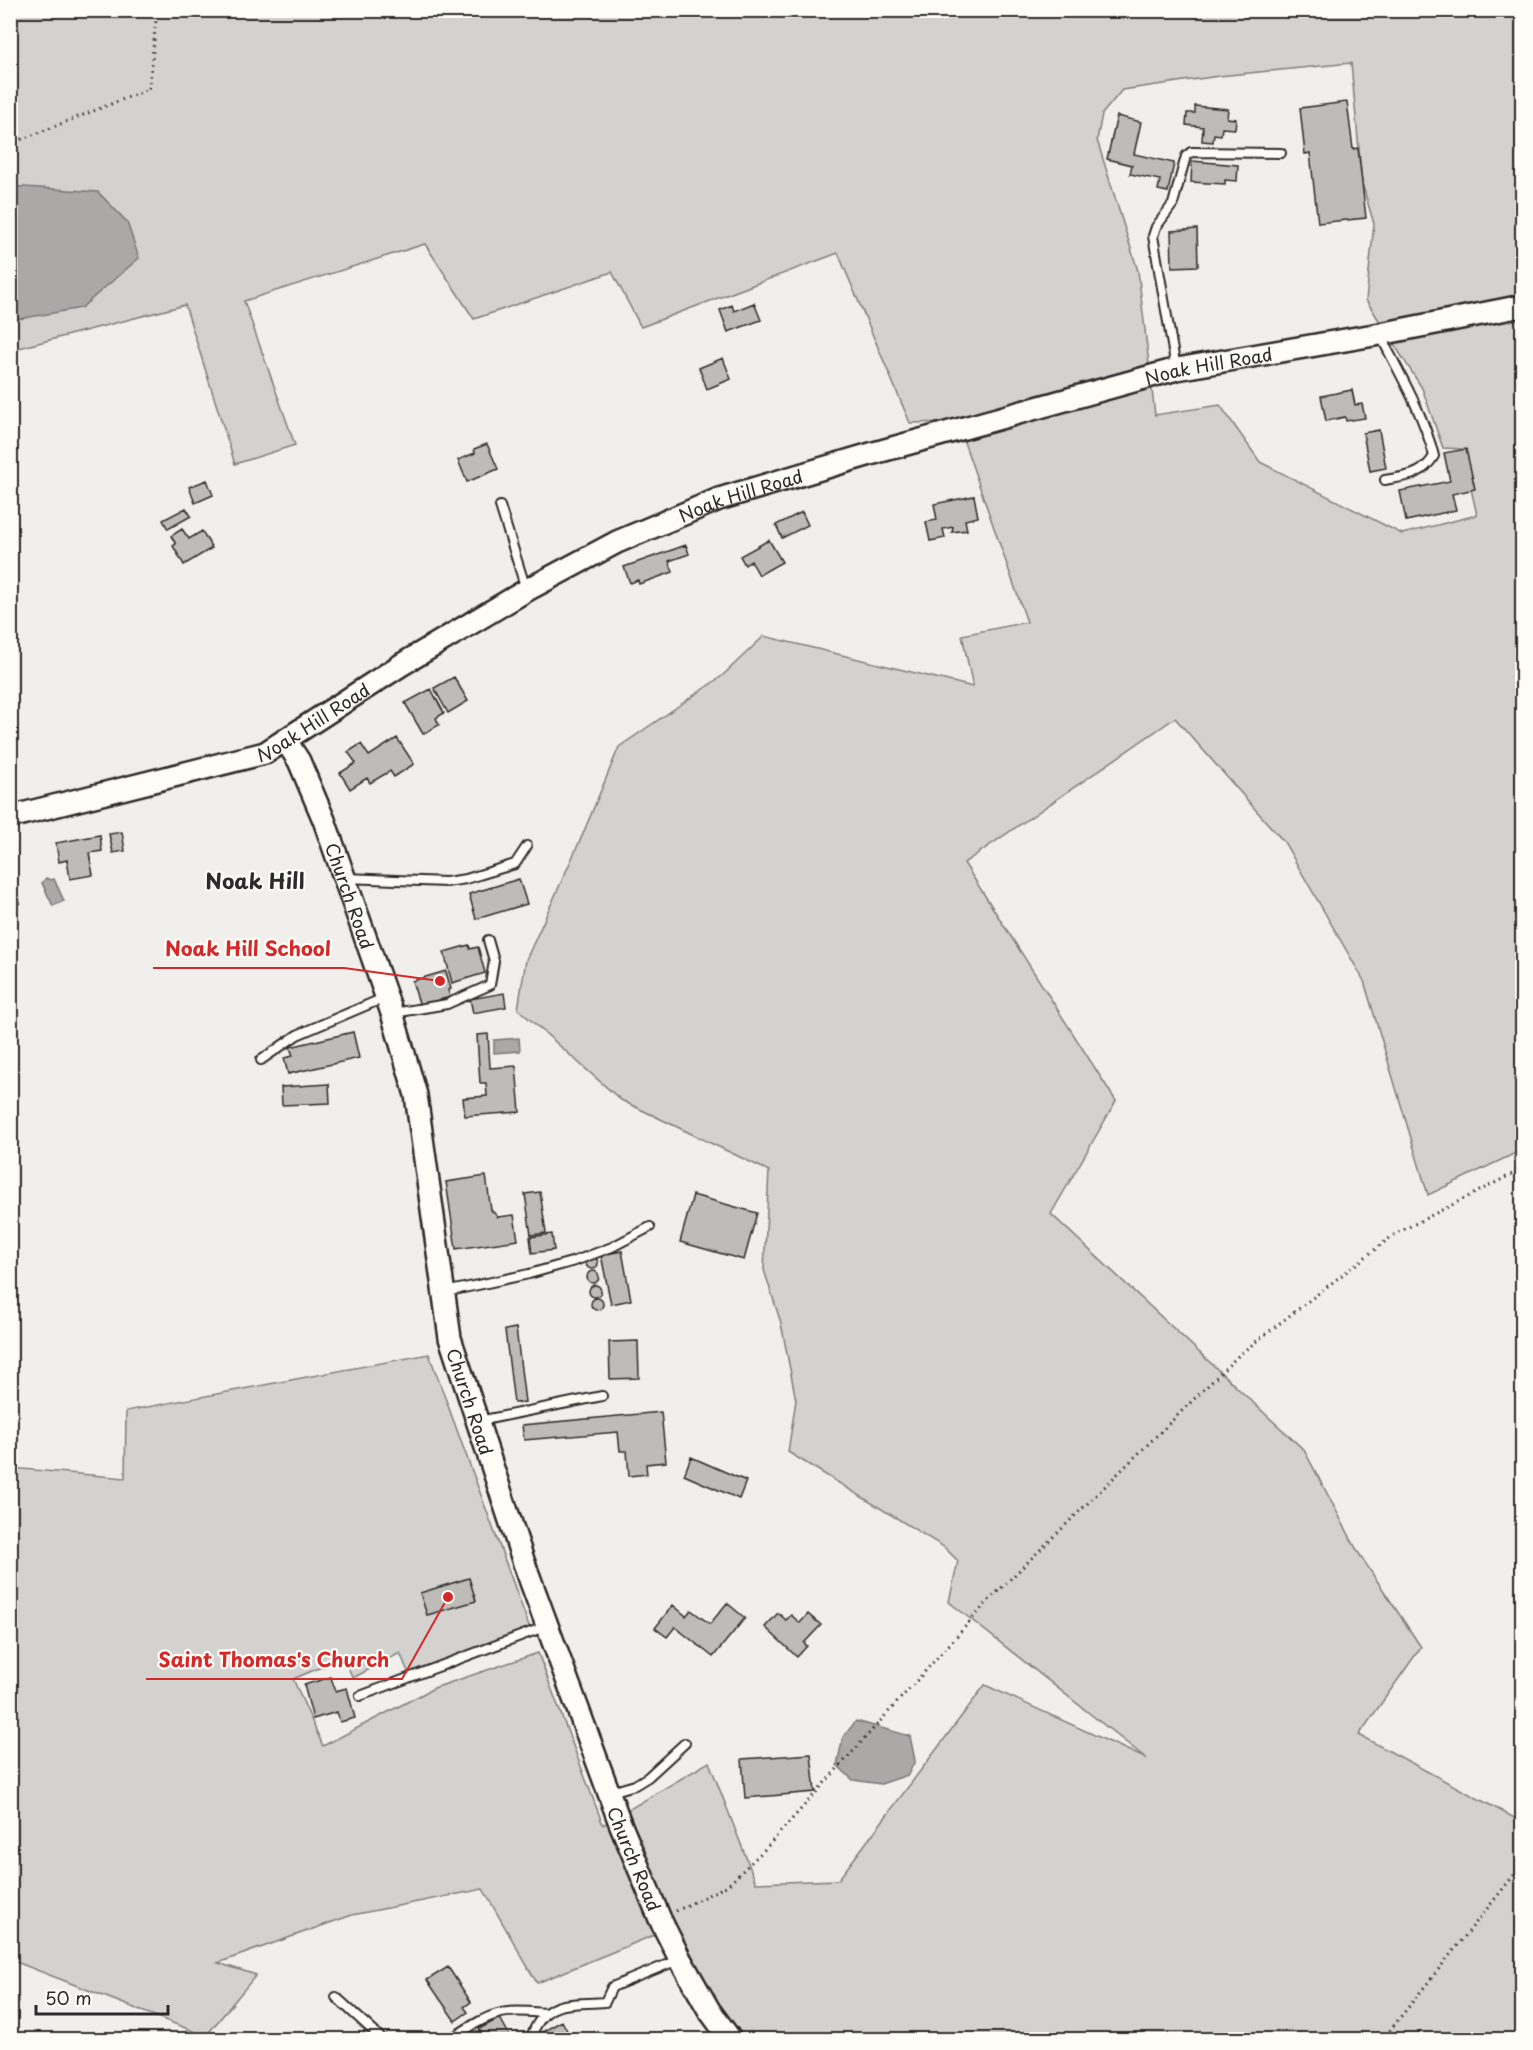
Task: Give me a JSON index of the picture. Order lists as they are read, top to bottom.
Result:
{
  "streets": {
    "street": ["Noak Hill Road", "Church Road"]
  },
  "crossings": [
    ["Noak Hill Road", "Church Road"]
  ],
  "districts": ["Noak Hill"],
  "places": ["Noak Hill School", "Saint Thomas's Church"],
  "scale_bar": "50 m"
}
